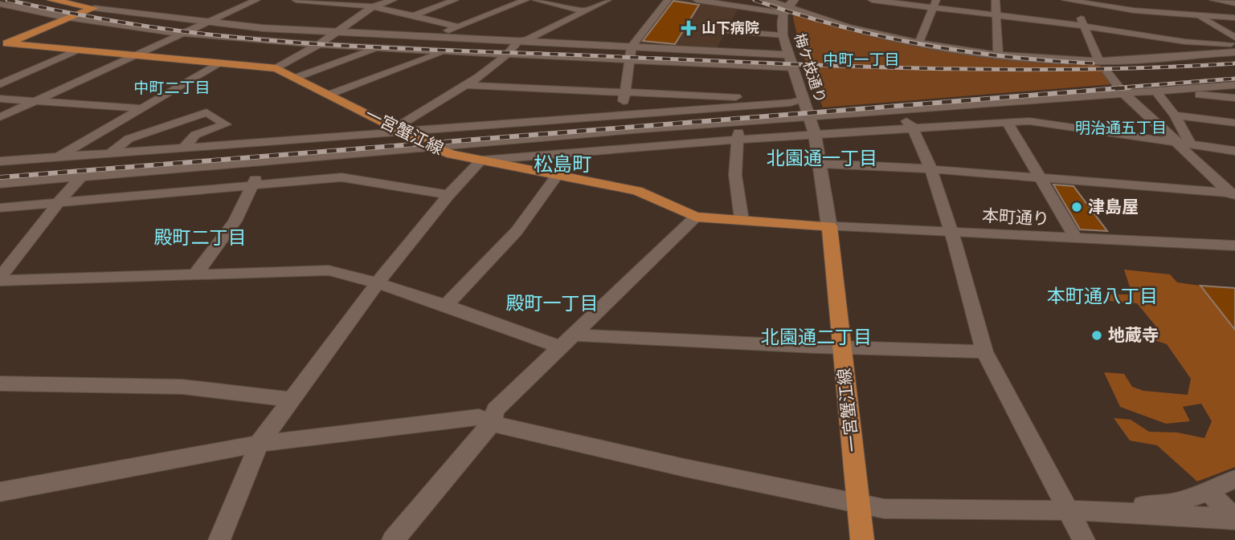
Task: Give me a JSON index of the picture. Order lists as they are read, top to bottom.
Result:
{
  "streets": {
    "main road": ["一宮蟹江線"],
    "street": ["梅ケ枝通り", "本町通り"]
  },
  "crossings": [
    ["梅ケ枝通り", "一宮蟹江線"],
    ["梅ケ枝通り", "本町通り"],
    ["一宮蟹江線", "本町通り"]
  ],
  "districts": [
    "中町一丁目",
    "中町二丁目",
    "明治通五丁目",
    "北園通一丁目",
    "松島町",
    "殿町二丁目",
    "本町通八丁目",
    "殿町一丁目",
    "北園通二丁目"
  ],
  "places": {
    "health": ["山下病院"],
    "other": ["津島屋", "地蔵寺"]
  }
}
